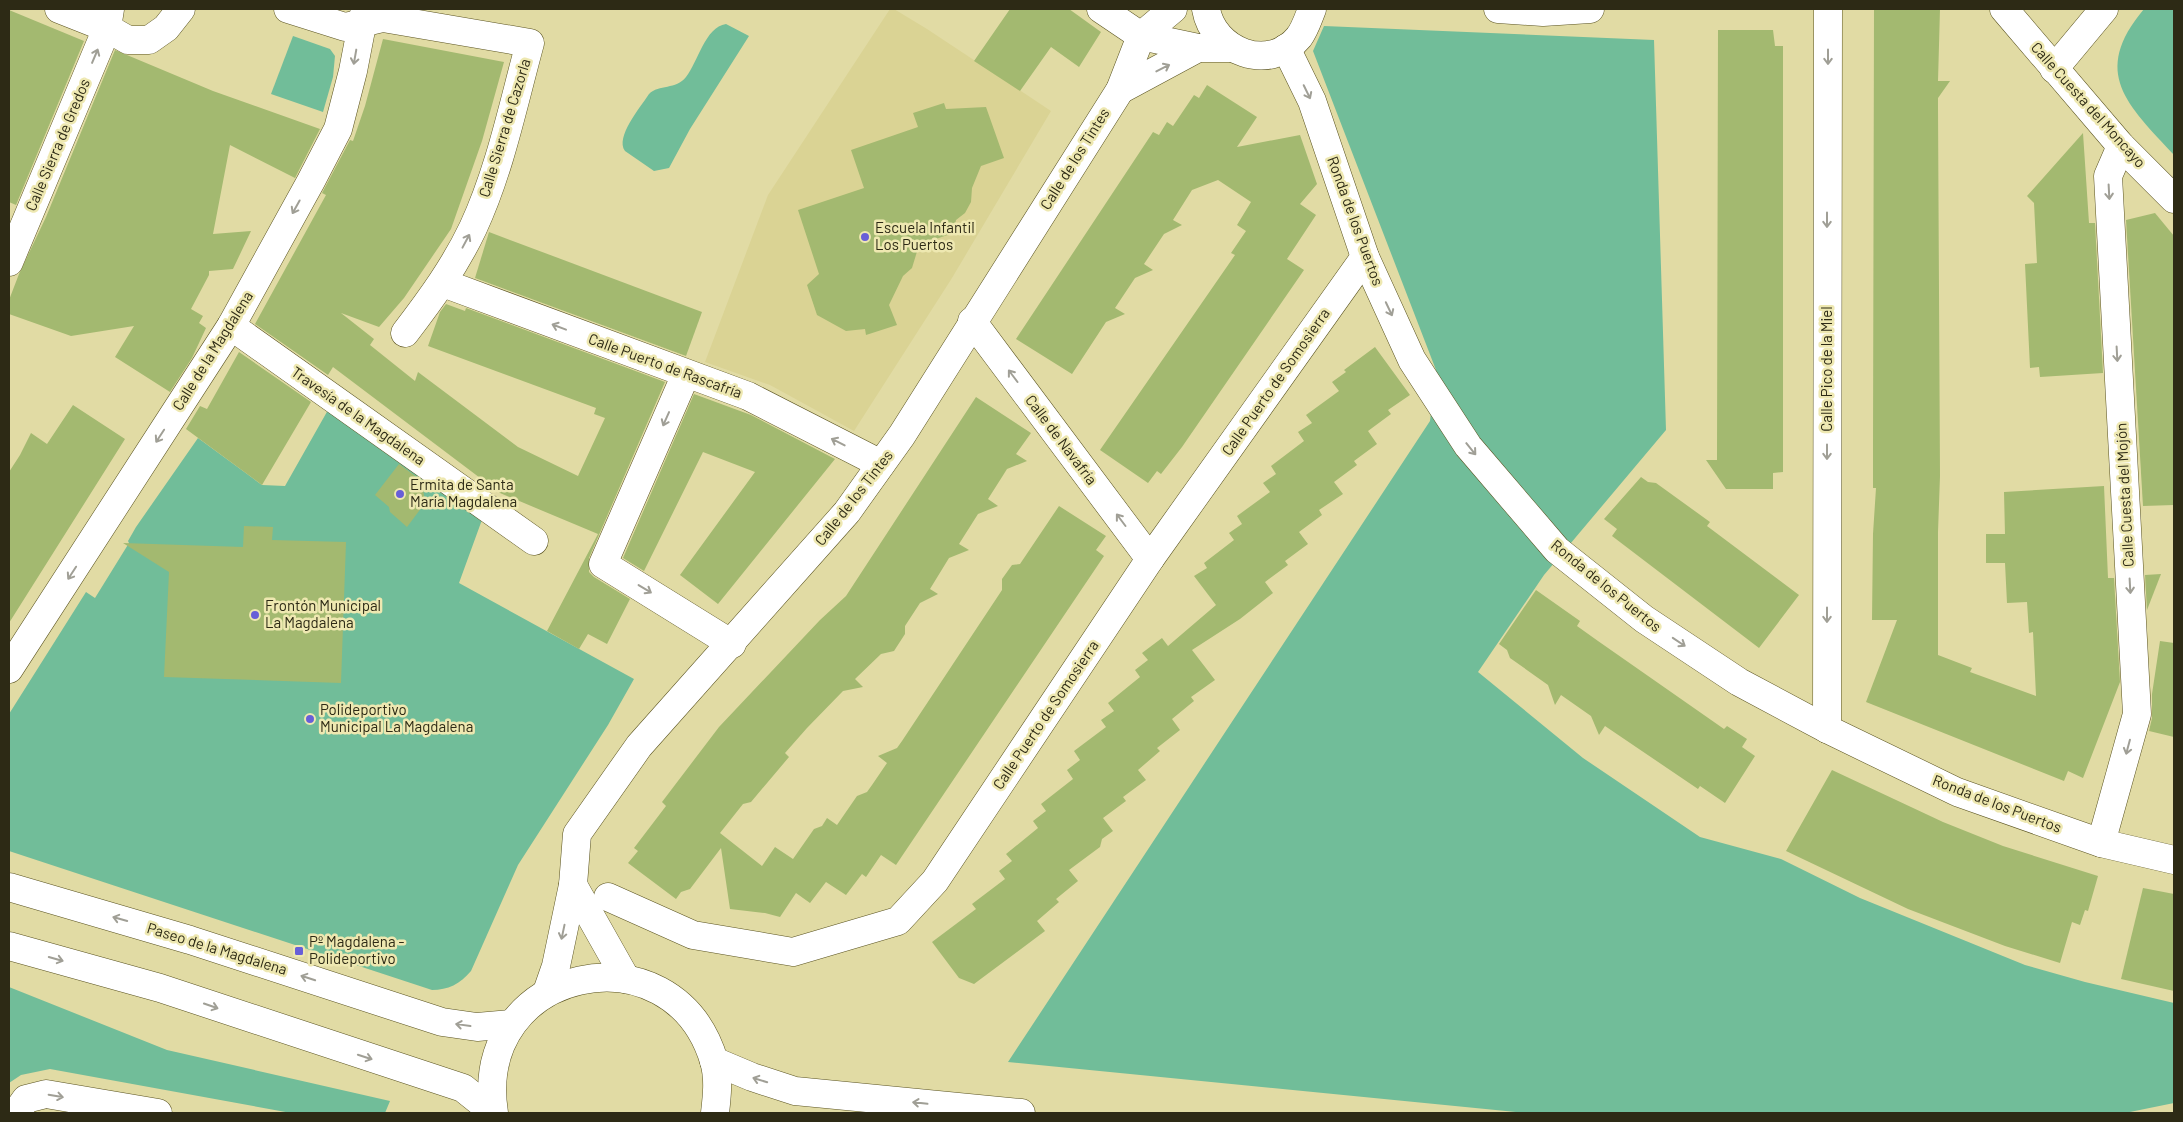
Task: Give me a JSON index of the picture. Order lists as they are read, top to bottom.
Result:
{
  "streets": {
    "street": [
      "Calle Cuesta del Moncayo",
      "Calle Sierra de Cazorla",
      "Calle Sierra de Gredos",
      "Calle de los Tintes",
      "Ronda de los Puertos",
      "Calle de la Magdalena",
      "Calle Puerto de Rascafría",
      "Calle Pico de la Miel",
      "Calle Puerto de Somosierra",
      "Travesía de la Magdalena",
      "Calle de Navafría",
      "Calle Cuesta del Mojón",
      "Paseo de la Magdalena"
    ]
  },
  "crossings": [
    ["Calle Cuesta del Moncayo", "Calle Cuesta del Mojón"],
    ["Calle Sierra de Cazorla", "Calle de la Magdalena"],
    ["Calle Sierra de Cazorla", "Calle Puerto de Rascafría"],
    ["Calle de los Tintes", "Calle Puerto de Rascafría"],
    ["Calle de los Tintes", "Calle de Navafría"],
    ["Ronda de los Puertos", "Calle Pico de la Miel"],
    ["Ronda de los Puertos", "Calle Puerto de Somosierra"],
    ["Ronda de los Puertos", "Calle Cuesta del Mojón"],
    ["Calle de la Magdalena", "Travesía de la Magdalena"],
    ["Calle Puerto de Somosierra", "Calle de Navafría"]
  ],
  "one_way": [
    "Calle Sierra de Gredos",
    "Ronda de los Puertos",
    "Calle de la Magdalena",
    "Calle Puerto de Rascafría",
    "Calle Pico de la Miel",
    "Calle de Navafría",
    "Calle Cuesta del Mojón"
  ],
  "places": {
    "other": [
      "Escuela Infantil Los Puertos",
      "Ermita de Santa María Magdalena",
      "Frontón Municipal La Magdalena",
      "Polideportivo Municipal La Magdalena"
    ],
    "transit": ["Pº Magdalena - Polideportivo"]
  }
}
